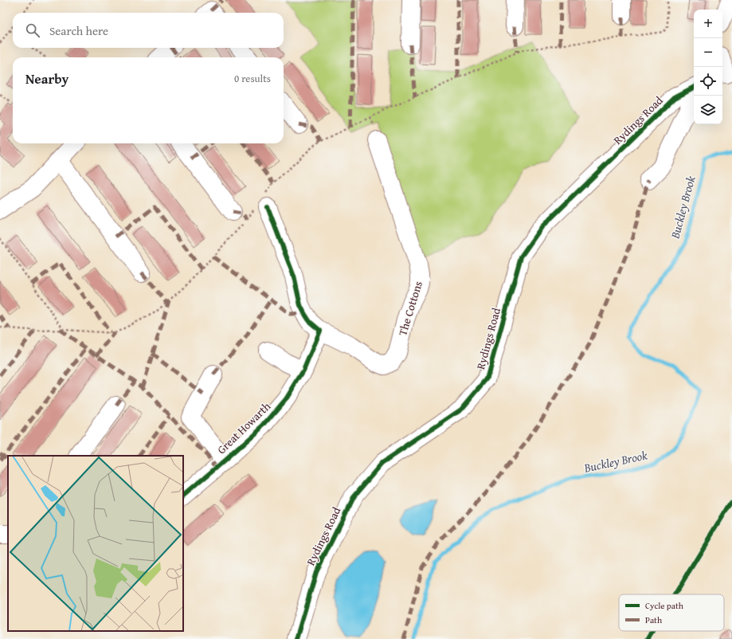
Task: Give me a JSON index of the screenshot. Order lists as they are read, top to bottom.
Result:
{
  "streets": {
    "street": ["Rydings Road", "The Cottons", "Great Howarth"]
  },
  "crossings": [
    ["The Cottons", "Great Howarth"]
  ],
  "water": ["Buckley Brook"],
  "legend": ["Cycle path", "Path"],
  "page": {
    "map_buttons": ["+", "−"],
    "search": "Search here",
    "heading": ["Nearby", "0 results"]
  }
}
